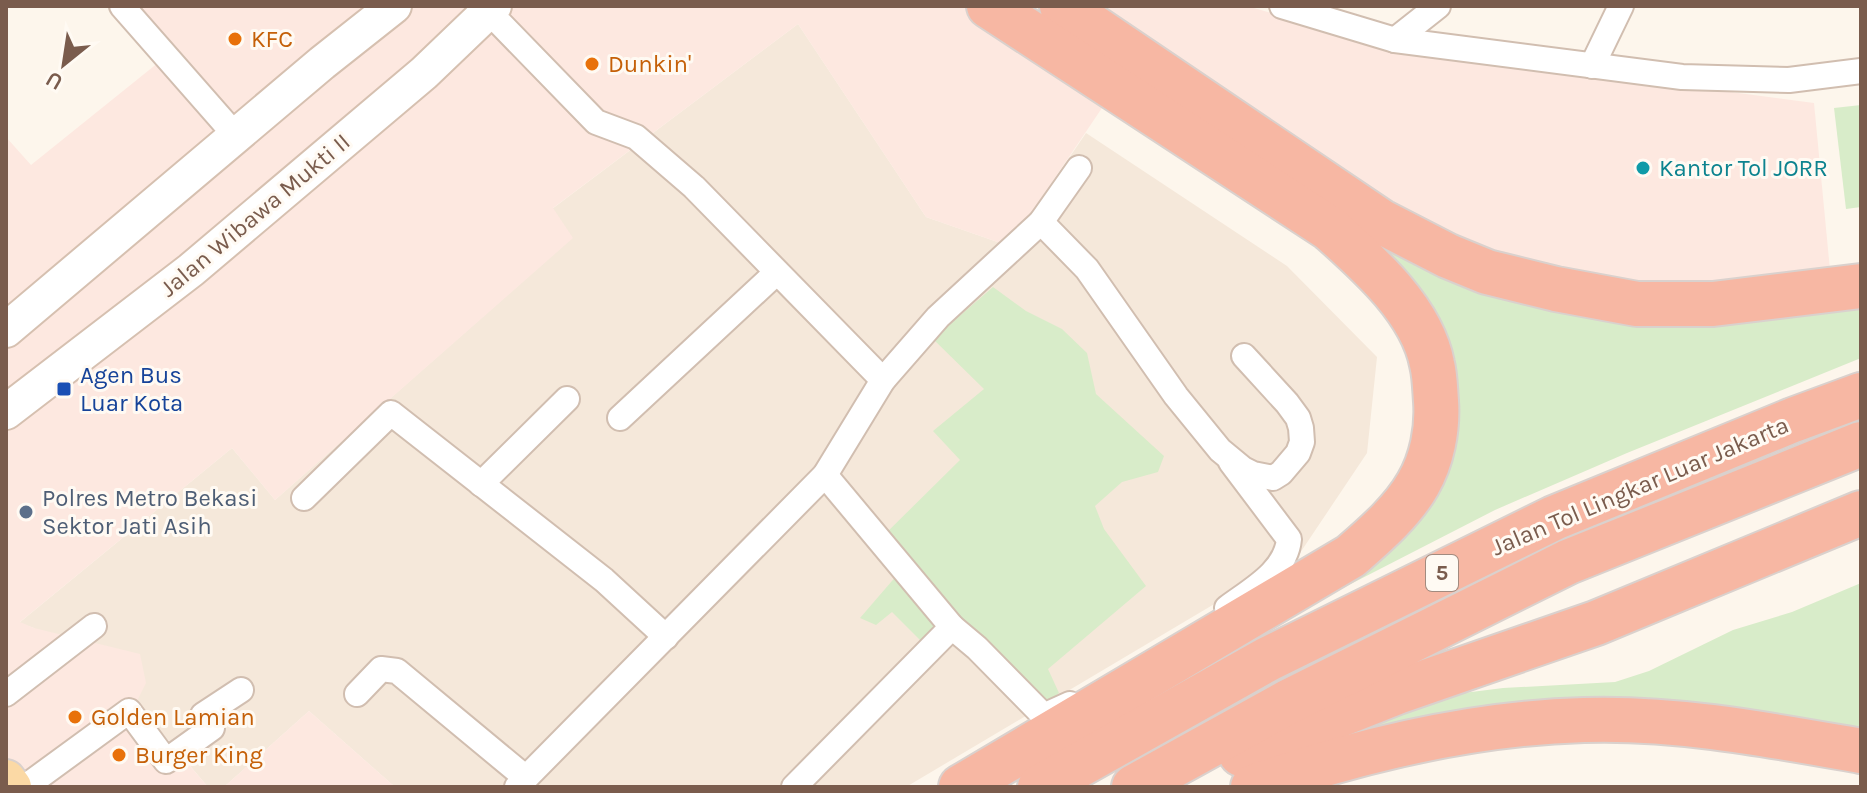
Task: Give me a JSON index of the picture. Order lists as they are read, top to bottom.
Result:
{
  "streets": {
    "highway": ["Jalan Tol Lingkar Luar Jakarta", "5"],
    "main road": ["Jalan Wibawa Mukti II"]
  },
  "places": {
    "other": [
      "KFC",
      "Dunkin'",
      "Kantor Tol JORR",
      "Polres Metro Bekasi Sektor Jati Asih",
      "Golden Lamian",
      "Burger King"
    ],
    "transit": ["Agen Bus Luar Kota"]
  },
  "north": "bottom left"
}
